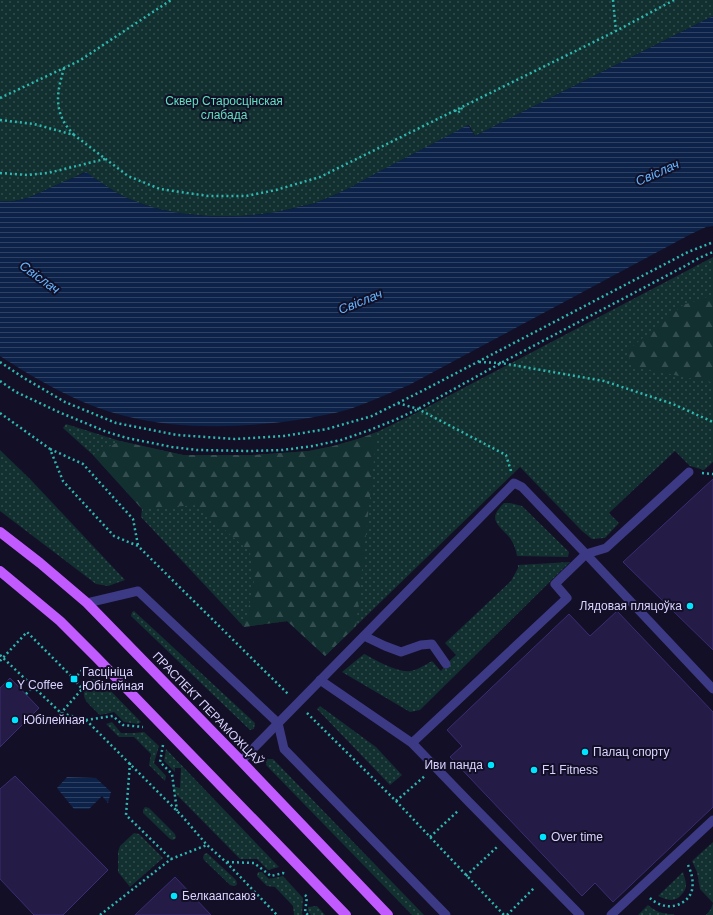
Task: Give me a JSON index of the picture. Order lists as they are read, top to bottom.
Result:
{
  "streets": {
    "main road": ["ПРАСПЕКТ ПЕРАМОЖЦАЎ"]
  },
  "water": ["Свіслач"],
  "parks": ["Сквер Старосцінская слабада"],
  "places": {
    "other": [
      "Лядовая пляцоўка",
      "Y Coffee",
      "Юбілейная",
      "Палац спорту",
      "Иви панда",
      "F1 Fitness",
      "Over time",
      "Белкаапсаюз"
    ],
    "transit": ["Гасцініца Юбілейная"]
  }
}
